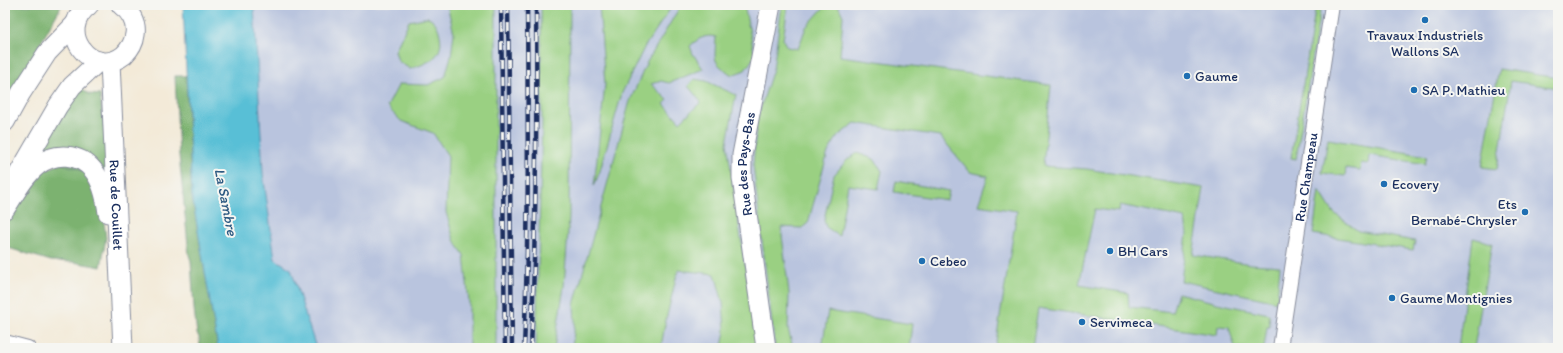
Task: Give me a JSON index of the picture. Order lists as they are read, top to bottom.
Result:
{
  "streets": {
    "main road": ["Rue des Pays-Bas", "Rue de Couillet"],
    "street": ["Rue Champeau"]
  },
  "water": ["La Sambre"],
  "places": [
    "Travaux Industriels Wallons SA",
    "Gaume",
    "SA P. Mathieu",
    "Ecovery",
    "Ets Bernabé-Chrysler",
    "BH Cars",
    "Cebeo",
    "Gaume Montignies",
    "Servimeca"
  ]
}
